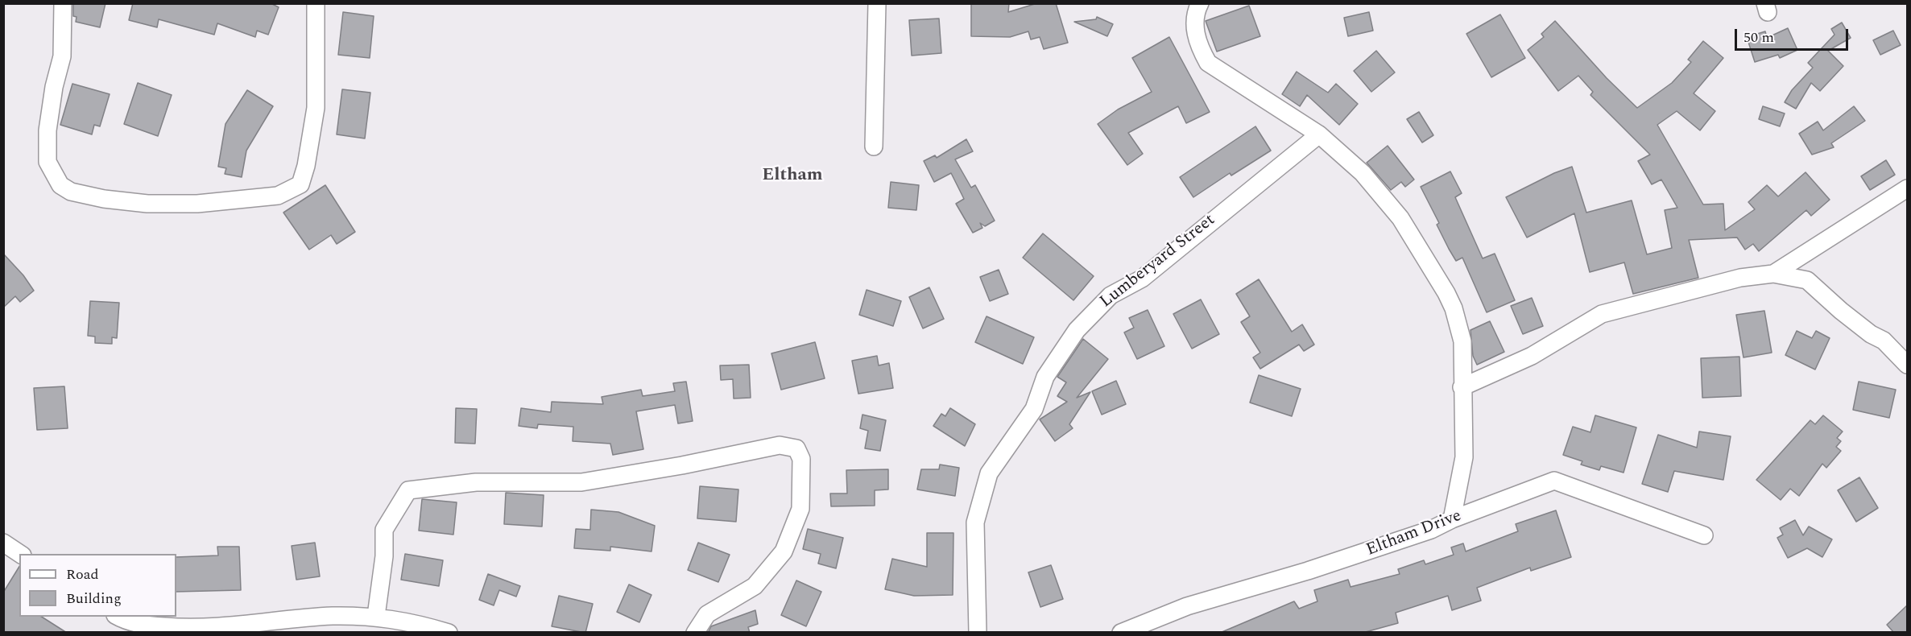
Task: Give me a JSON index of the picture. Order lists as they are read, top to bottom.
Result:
{
  "streets": {
    "street": ["Lumberyard Street", "Eltham Drive"]
  },
  "districts": ["Eltham"],
  "legend": ["Road", "Building"],
  "scale_bar": "50 m"
}
